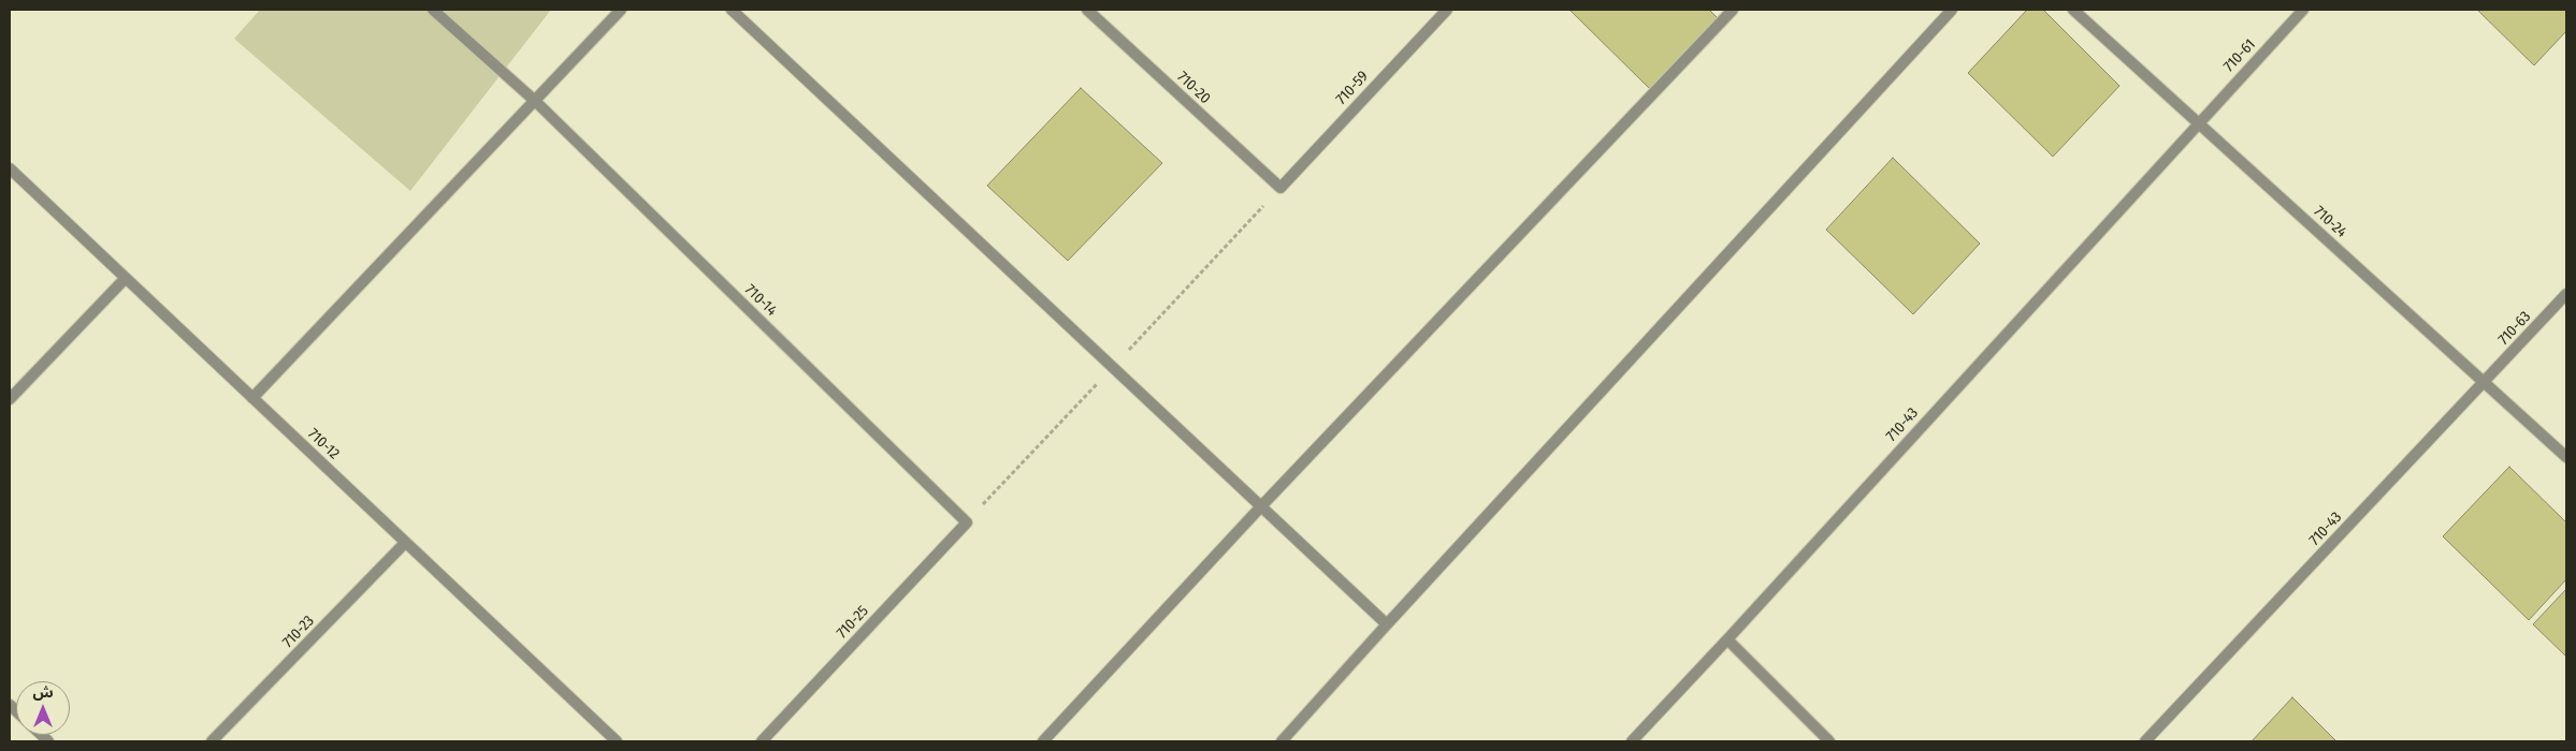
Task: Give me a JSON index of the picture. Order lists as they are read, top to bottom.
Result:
{
  "streets": {
    "street": [
      "710-61",
      "710-20",
      "710-59",
      "710-24",
      "710-14",
      "710-63",
      "710-43",
      "710-12",
      "710-25",
      "710-23"
    ]
  },
  "crossings": [
    ["710-61", "710-24"],
    ["710-61", "710-43"],
    ["710-20", "710-59"],
    ["710-24", "710-63"],
    ["710-24", "710-43"],
    ["710-14", "710-25"],
    ["710-63", "710-43"],
    ["710-12", "710-23"]
  ],
  "north": "top"
}
